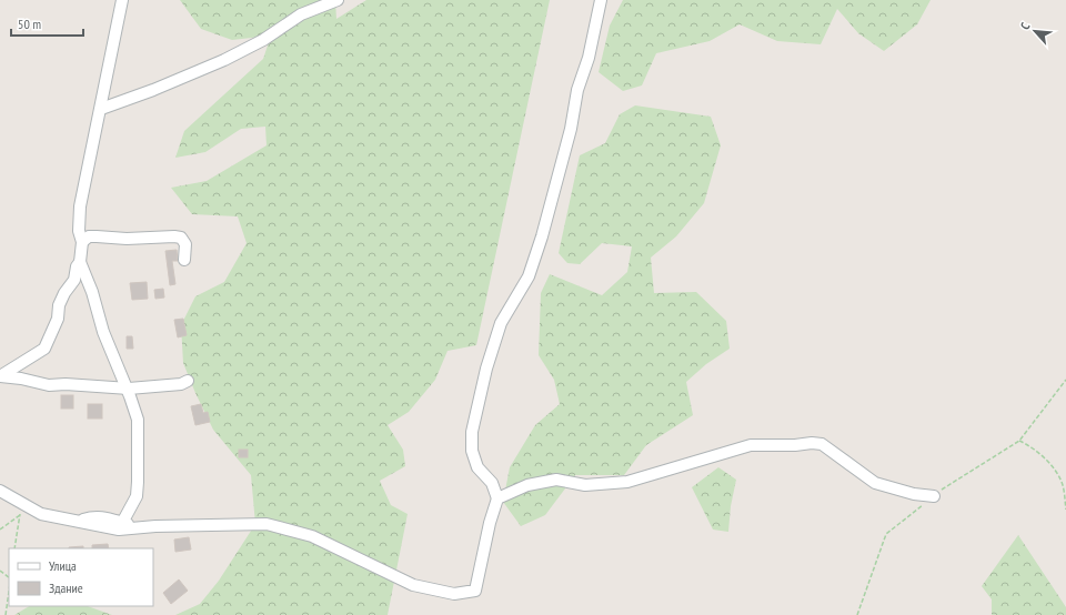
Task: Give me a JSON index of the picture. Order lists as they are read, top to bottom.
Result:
{
  "legend": ["Улица", "Здание"],
  "scale_bar": "50 m",
  "north": "top left"
}
